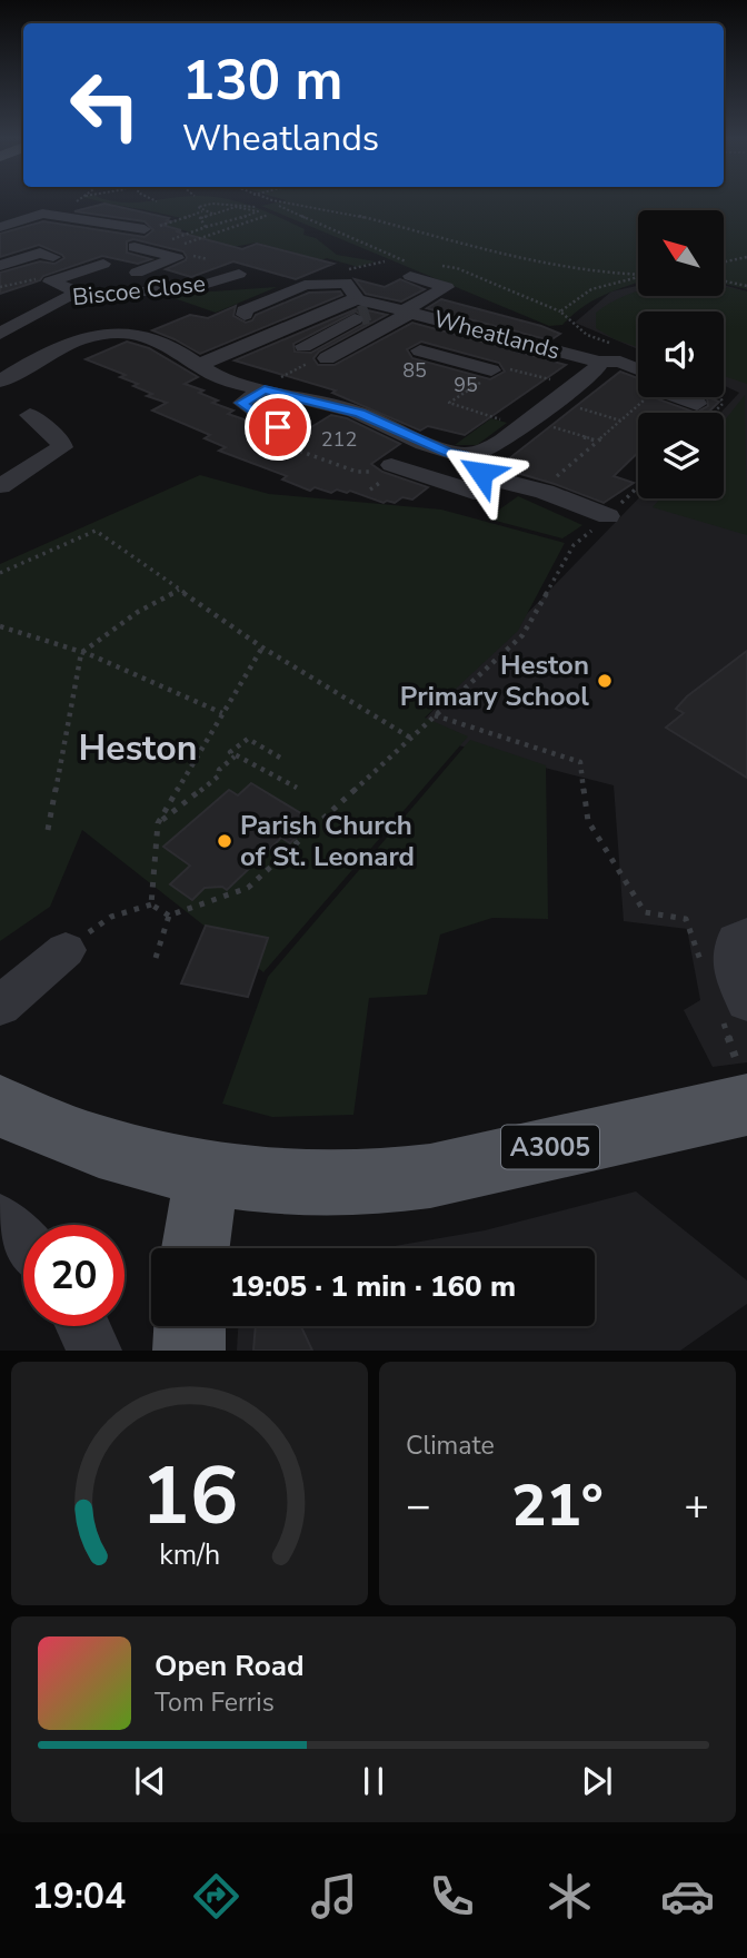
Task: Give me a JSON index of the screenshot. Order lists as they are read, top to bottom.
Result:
{
  "streets": {
    "main road": ["A3005"],
    "street": ["Biscoe Close", "Wheatlands"]
  },
  "districts": ["Heston"],
  "places": ["Heston Primary School", "Parish Church of St. Leonard"],
  "house_numbers": ["85", "95", "212"],
  "north": "top left",
  "page": {
    "turn": ["130 m", "Wheatlands"],
    "limit": "20",
    "trip": "19:05 · 1 min · 160 m",
    "tile": "Climate",
    "heat": ["−", "21°", "+"],
    "song": ["Open Road", "Tom Ferris"],
    "tabs": "19:04",
    "gauge": ["16", "km/h"]
  }
}
